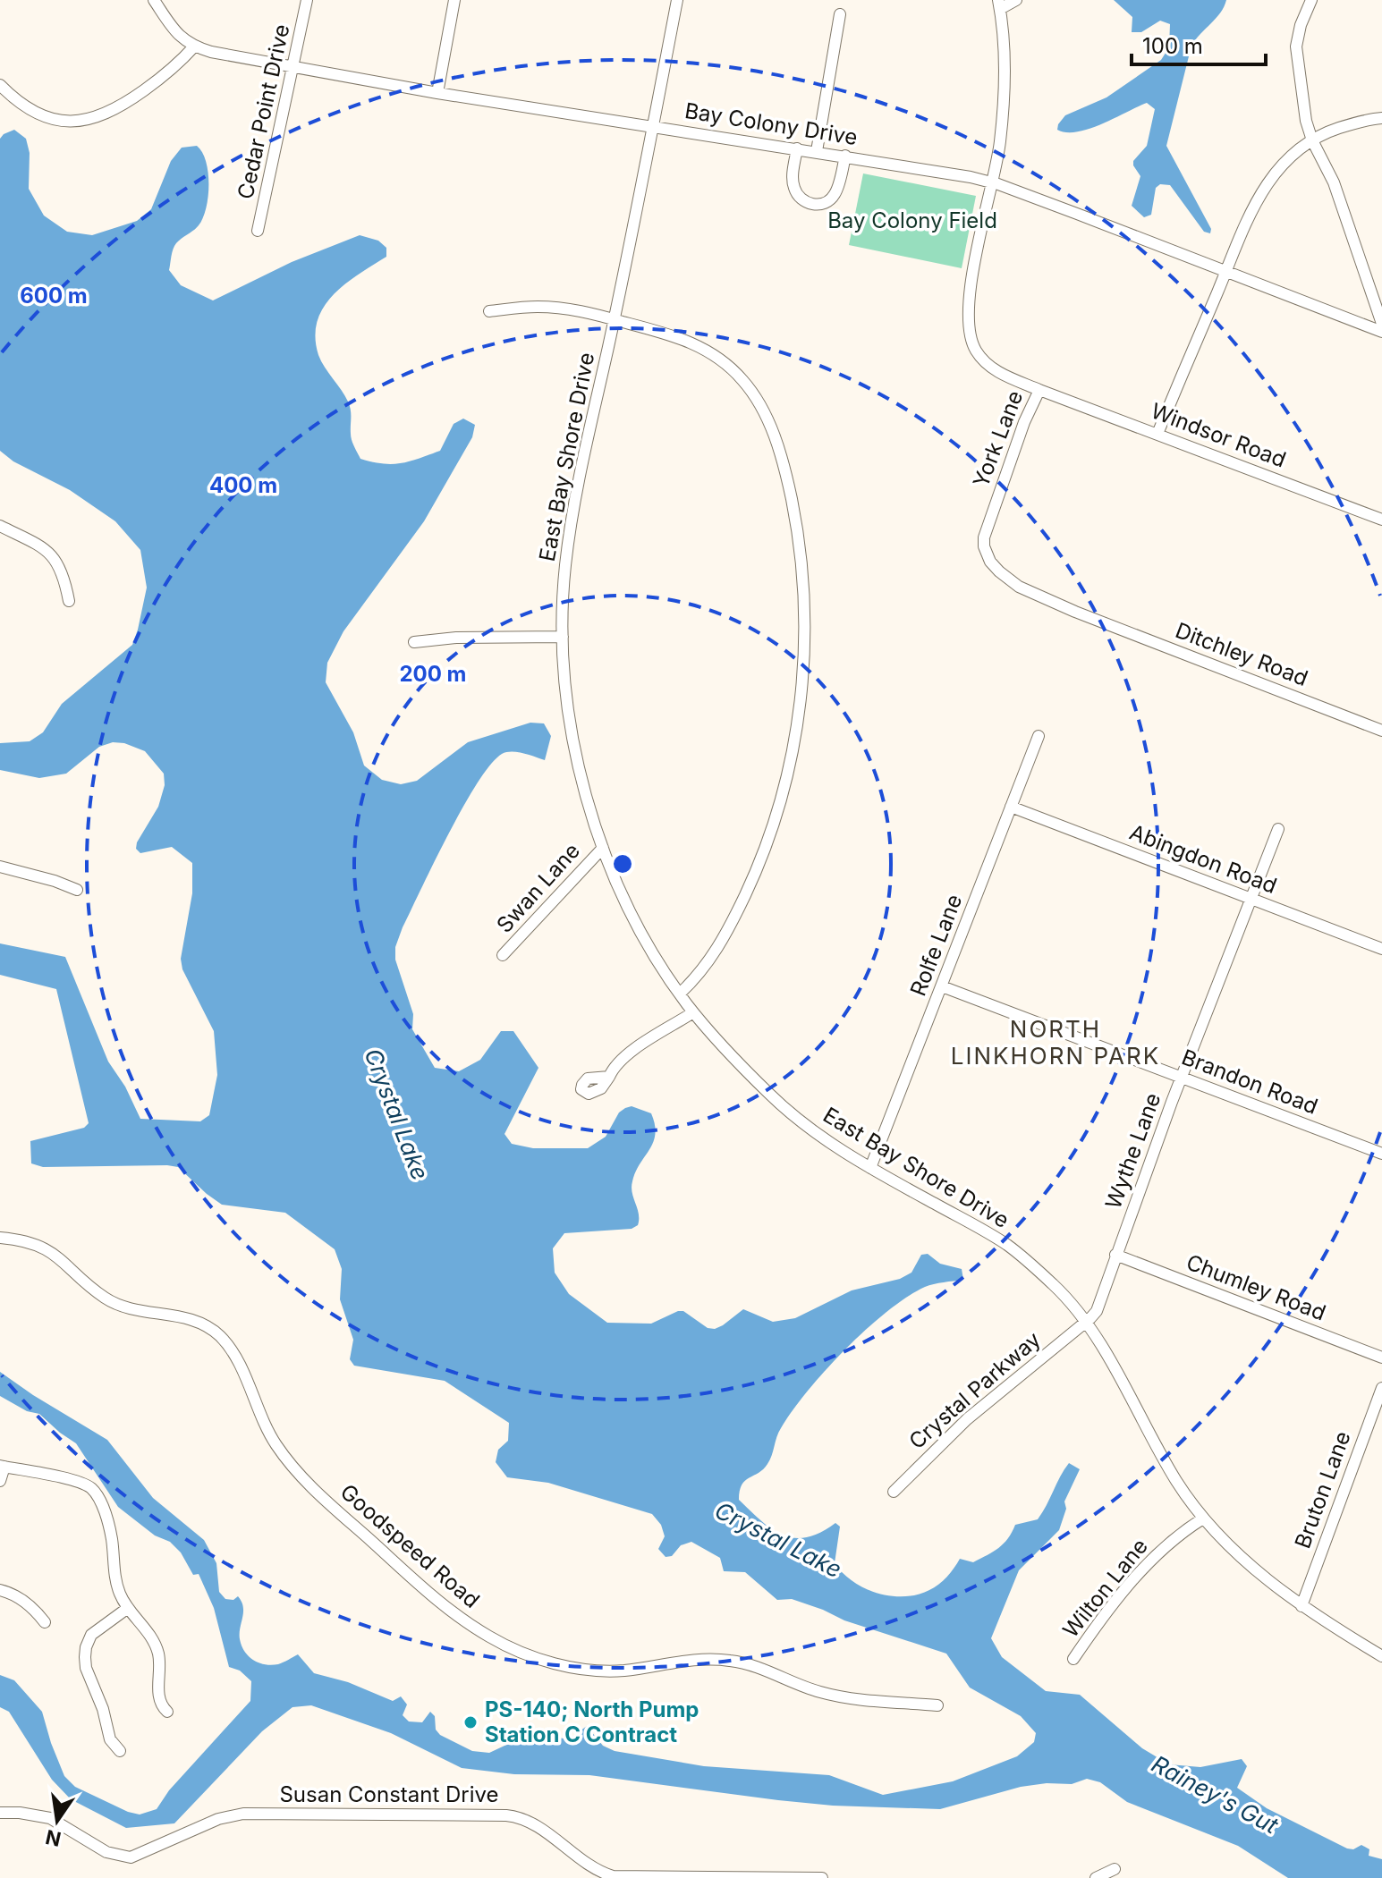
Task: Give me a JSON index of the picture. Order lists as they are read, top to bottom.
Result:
{
  "streets": {
    "street": [
      "Cedar Point Drive",
      "Bay Colony Drive",
      "Windsor Road",
      "York Lane",
      "East Bay Shore Drive",
      "Ditchley Road",
      "Abingdon Road",
      "Swan Lane",
      "Rolfe Lane",
      "Brandon Road",
      "Wythe Lane",
      "Chumley Road",
      "Crystal Parkway",
      "Bruton Lane",
      "Goodspeed Road",
      "Wilton Lane",
      "Susan Constant Drive"
    ]
  },
  "crossings": [
    ["Cedar Point Drive", "Bay Colony Drive"],
    ["Bay Colony Drive", "York Lane"],
    ["Bay Colony Drive", "East Bay Shore Drive"],
    ["Windsor Road", "York Lane"],
    ["York Lane", "Ditchley Road"],
    ["East Bay Shore Drive", "Swan Lane"],
    ["East Bay Shore Drive", "Rolfe Lane"],
    ["East Bay Shore Drive", "Wythe Lane"],
    ["East Bay Shore Drive", "Crystal Parkway"],
    ["East Bay Shore Drive", "Bruton Lane"],
    ["East Bay Shore Drive", "Wilton Lane"],
    ["Abingdon Road", "Rolfe Lane"],
    ["Abingdon Road", "Wythe Lane"],
    ["Rolfe Lane", "Brandon Road"],
    ["Brandon Road", "Wythe Lane"],
    ["Wythe Lane", "Chumley Road"],
    ["Wythe Lane", "Crystal Parkway"]
  ],
  "districts": ["NORTH LINKHORN PARK"],
  "water": ["Crystal Lake", "Rainey's Gut"],
  "parks": ["Bay Colony Field"],
  "places": ["PS-140; North Pump Station C Contract"],
  "scale_bar": "100 m",
  "north": "bottom",
  "rings": ["600 m", "400 m", "200 m"]
}
